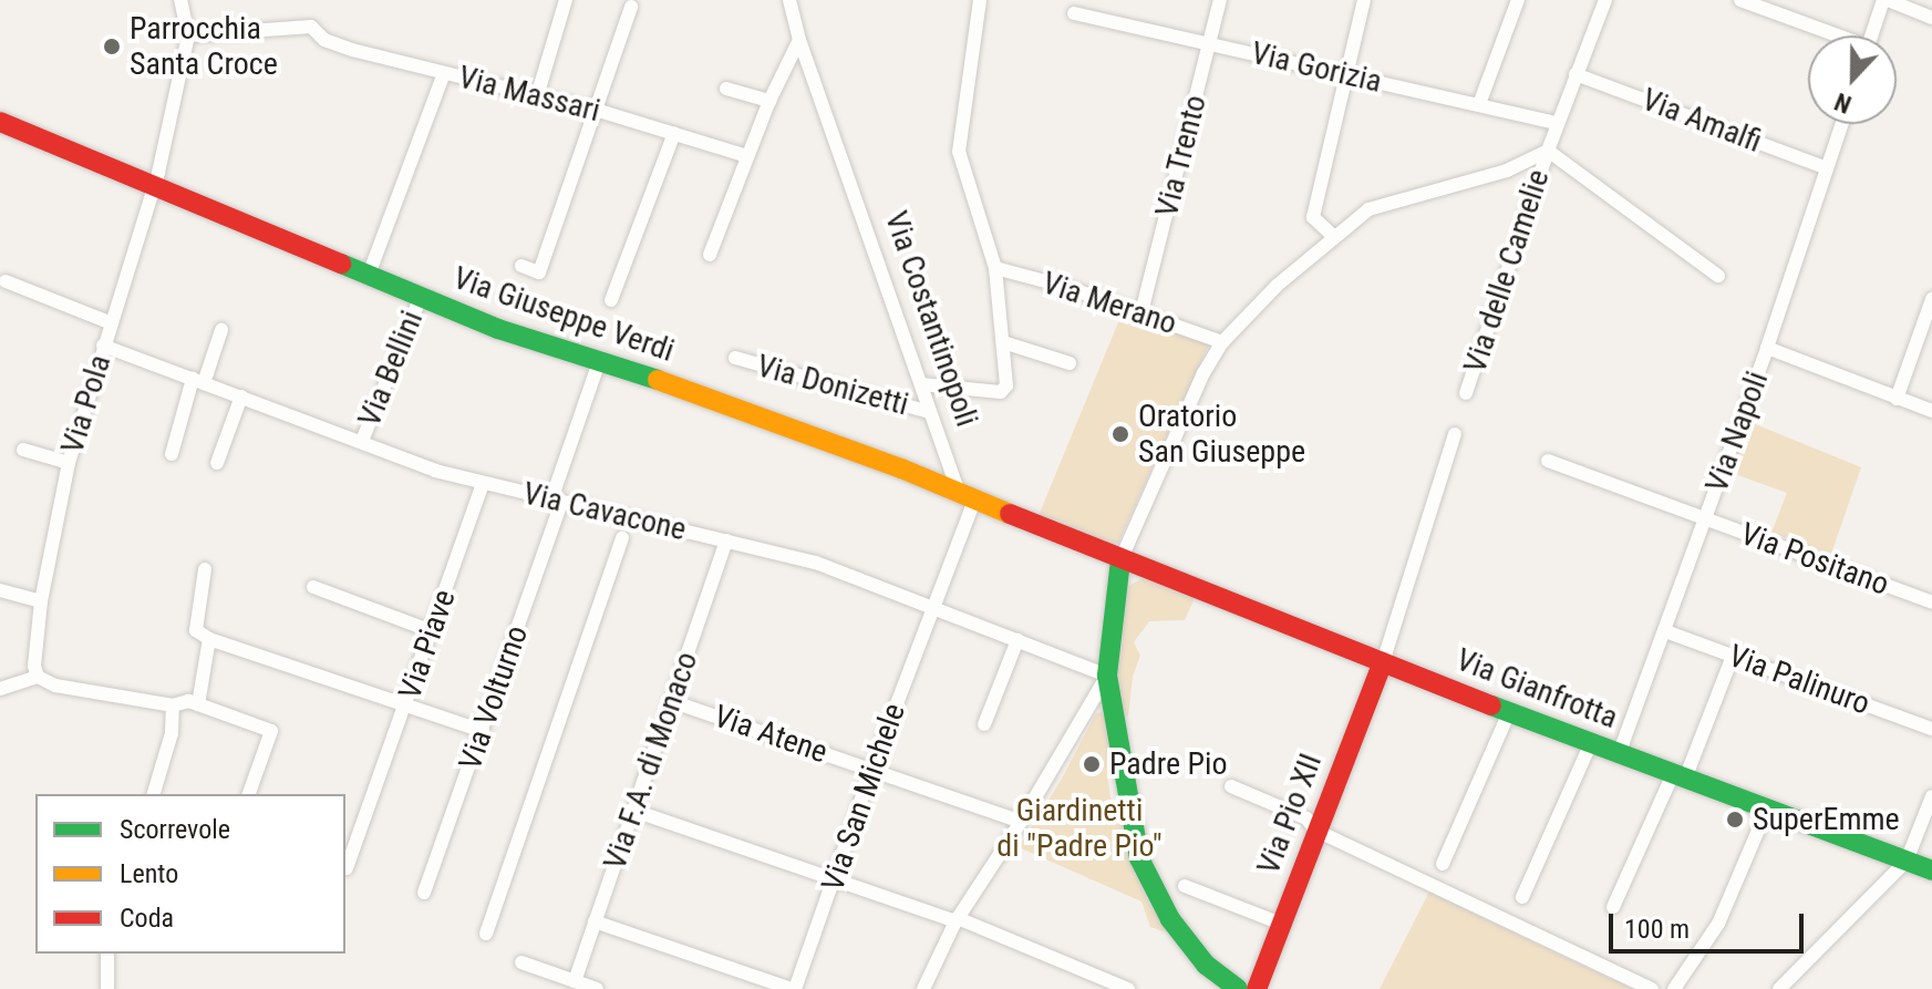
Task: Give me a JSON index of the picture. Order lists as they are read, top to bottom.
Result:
{
  "streets": {
    "street": [
      "Via Gorizia",
      "Via Massari",
      "Via Amalfi",
      "Via Trento",
      "Via delle Camelie",
      "Via Merano",
      "Via Giuseppe Verdi",
      "Via Costantinopoli",
      "Via Bellini",
      "Via Donizetti",
      "Via Pola",
      "Via Napoli",
      "Via Cavacone",
      "Via Positano",
      "Via Piave",
      "Via Palinuro",
      "Via Gianfrotta",
      "Via Volturno",
      "Via Atene",
      "Via F.A. di Monaco",
      "Via San Michele",
      "Via Pio XII"
    ]
  },
  "crossings": [
    ["Via Gorizia", "Via Trento"],
    ["Via Gorizia", "Via delle Camelie"],
    ["Via Massari", "Via Pola"],
    ["Via Amalfi", "Via delle Camelie"],
    ["Via Amalfi", "Via Napoli"],
    ["Via Trento", "Via Merano"],
    ["Via Giuseppe Verdi", "Via Costantinopoli"],
    ["Via Giuseppe Verdi", "Via Bellini"],
    ["Via Giuseppe Verdi", "Via Pola"],
    ["Via Giuseppe Verdi", "Via Volturno"],
    ["Via Giuseppe Verdi", "Via San Michele"],
    ["Via Costantinopoli", "Via Donizetti"],
    ["Via Costantinopoli", "Via San Michele"],
    ["Via Bellini", "Via Cavacone"],
    ["Via Pola", "Via Cavacone"],
    ["Via Napoli", "Via Positano"],
    ["Via Napoli", "Via Palinuro"],
    ["Via Napoli", "Via Gianfrotta"],
    ["Via Cavacone", "Via Piave"],
    ["Via Cavacone", "Via Volturno"],
    ["Via Cavacone", "Via F.A. di Monaco"],
    ["Via Cavacone", "Via San Michele"],
    ["Via Gianfrotta", "Via Pio XII"],
    ["Via Atene", "Via F.A. di Monaco"],
    ["Via Atene", "Via San Michele"]
  ],
  "parks": ["Giardinetti di \"Padre Pio\""],
  "places": [
    "Parrocchia Santa Croce",
    "Oratorio San Giuseppe",
    "Padre Pio",
    "SuperEmme"
  ],
  "legend": ["Scorrevole", "Lento", "Coda"],
  "scale_bar": "100 m",
  "north": "bottom"
}
